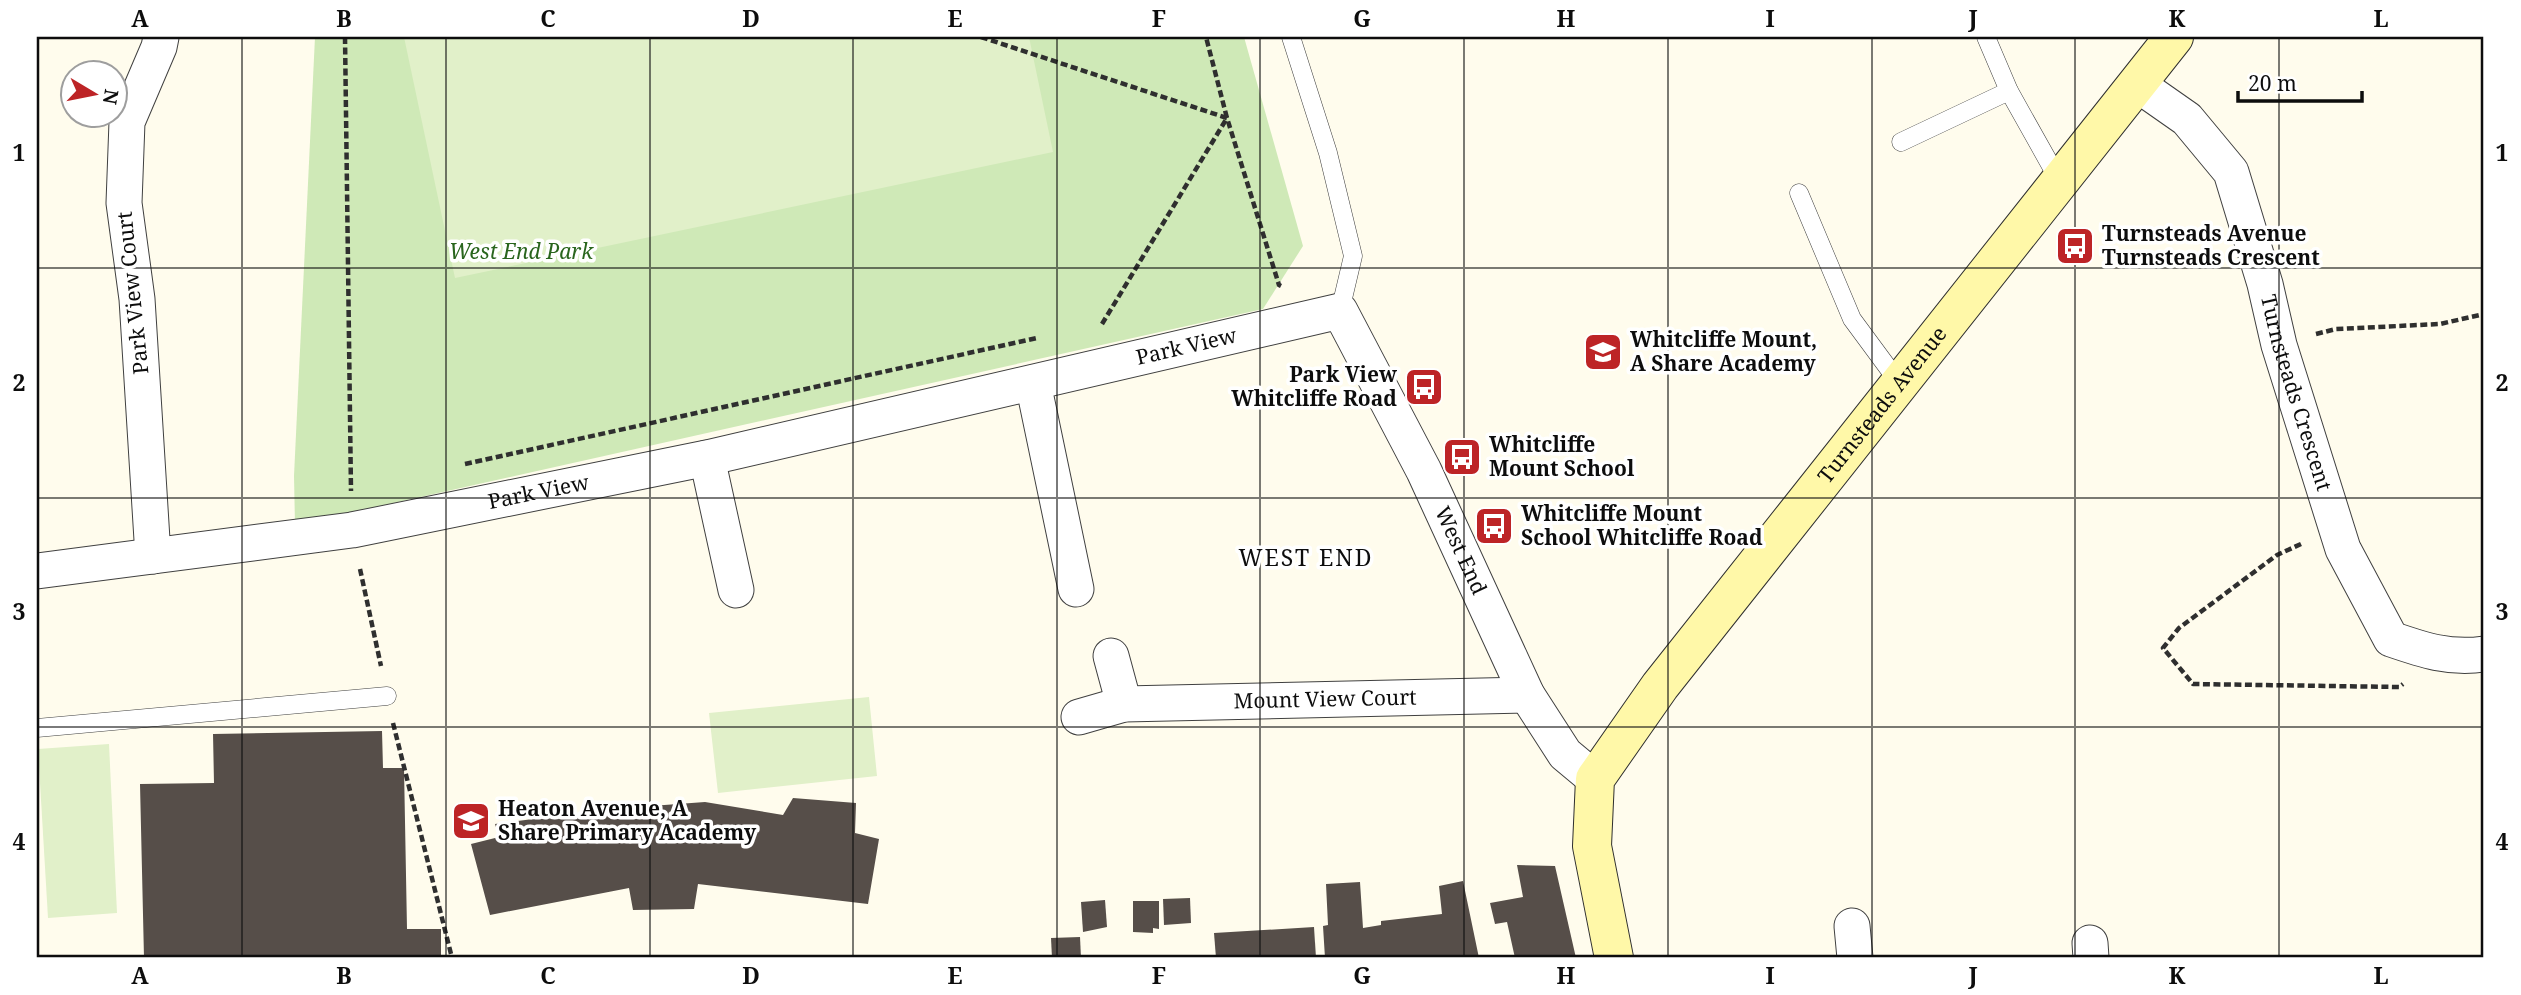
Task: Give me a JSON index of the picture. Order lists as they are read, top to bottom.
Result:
{
  "streets": {
    "main road": ["Turnsteads Avenue"],
    "street": [
      "Park View Court",
      "Park View",
      "Turnsteads Crescent",
      "West End",
      "Mount View Court"
    ]
  },
  "crossings": [
    ["Park View Court", "Park View"],
    ["Park View", "West End"],
    ["Turnsteads Crescent", "Turnsteads Avenue"],
    ["Turnsteads Avenue", "West End"],
    ["West End", "Mount View Court"]
  ],
  "districts": ["WEST END"],
  "parks": ["West End Park"],
  "places": {
    "bus stop": [
      "Turnsteads Avenue Turnsteads Crescent",
      "Park View Whitcliffe Road",
      "Whitcliffe Mount School",
      "Whitcliffe Mount School Whitcliffe Road"
    ],
    "school or university": ["Whitcliffe Mount, A Share Academy", "Heaton Avenue, A Share Primary Academy"]
  },
  "scale_bar": "20 m",
  "north": "right",
  "grid": {
    "columns": [
      "A",
      "B",
      "C",
      "D",
      "E",
      "F",
      "G",
      "H",
      "I",
      "J",
      "K",
      "L"
    ],
    "rows": [
      "1",
      "2",
      "3",
      "4"
    ]
  }
}
